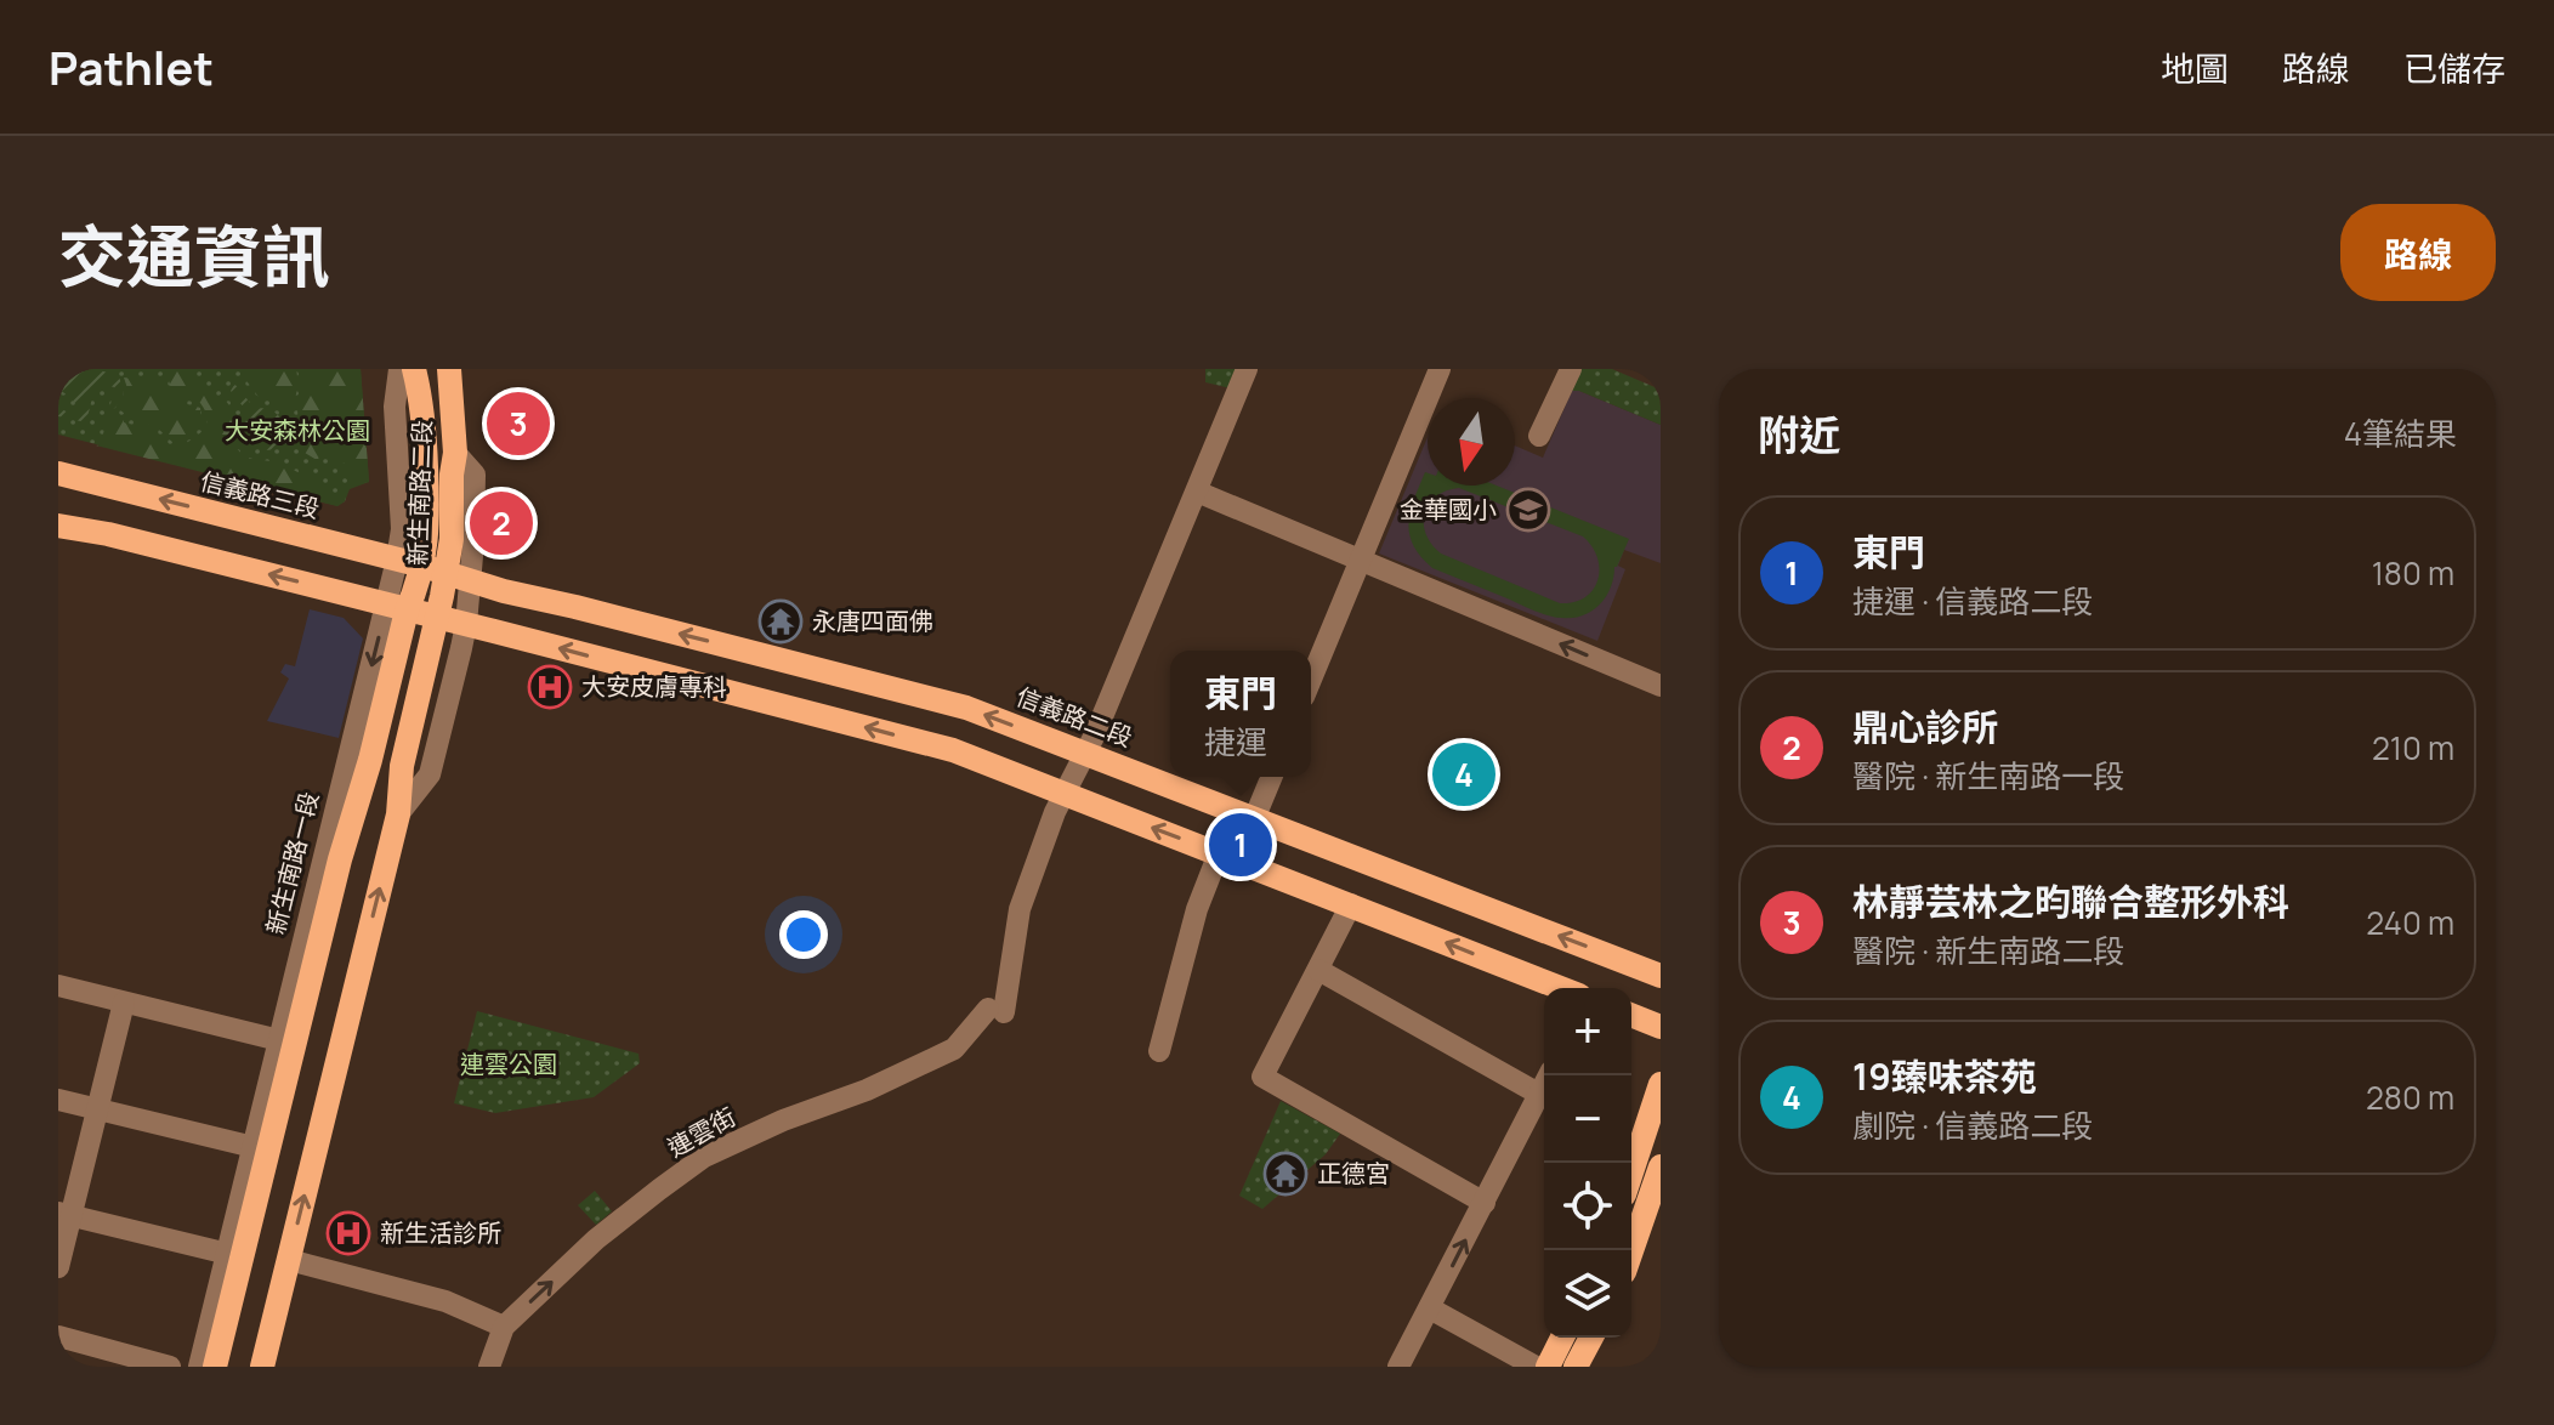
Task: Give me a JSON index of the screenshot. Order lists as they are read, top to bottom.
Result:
{
  "streets": {
    "main road": [
      "新生南路二段",
      "信義路三段",
      "信義路二段",
      "新生南路一段"
    ],
    "street": ["連雲街"]
  },
  "crossings": [
    ["新生南路二段", "信義路三段"],
    ["新生南路二段", "信義路二段"],
    ["新生南路二段", "新生南路一段"],
    ["信義路三段", "信義路二段"],
    ["信義路三段", "新生南路一段"],
    ["信義路二段", "連雲街"]
  ],
  "one_way": ["連雲街"],
  "parks": ["大安森林公園", "連雲公園"],
  "places": {
    "school or university": ["金華國小"],
    "temple": ["永唐四面佛", "正德宮"],
    "hospital": ["大安皮膚專科", "新生活診所"]
  },
  "north": "bottom",
  "page": {
    "header": "Pathlet",
    "nav": ["地圖", "路線", "已儲存"],
    "title": "交通資訊",
    "buttons": "路線",
    "heading": ["附近", "4筆結果"],
    "pins": [
      "3",
      "2",
      "4",
      "1"
    ],
    "list": [
      {
        "mark": "1",
        "name": "東門",
        "note": "捷運 · 信義路二段",
        "value": "180 m"
      },
      {
        "mark": "2",
        "name": "鼎心診所",
        "note": "醫院 · 新生南路一段",
        "value": "210 m"
      },
      {
        "mark": "3",
        "name": "林靜芸林之昀聯合整形外科",
        "note": "醫院 · 新生南路二段",
        "value": "240 m"
      },
      {
        "mark": "4",
        "name": "19臻味茶苑",
        "note": "劇院 · 信義路二段",
        "value": "280 m"
      }
    ],
    "popup": ["東門", "捷運"],
    "map_buttons": ["+", "−"]
  }
}
